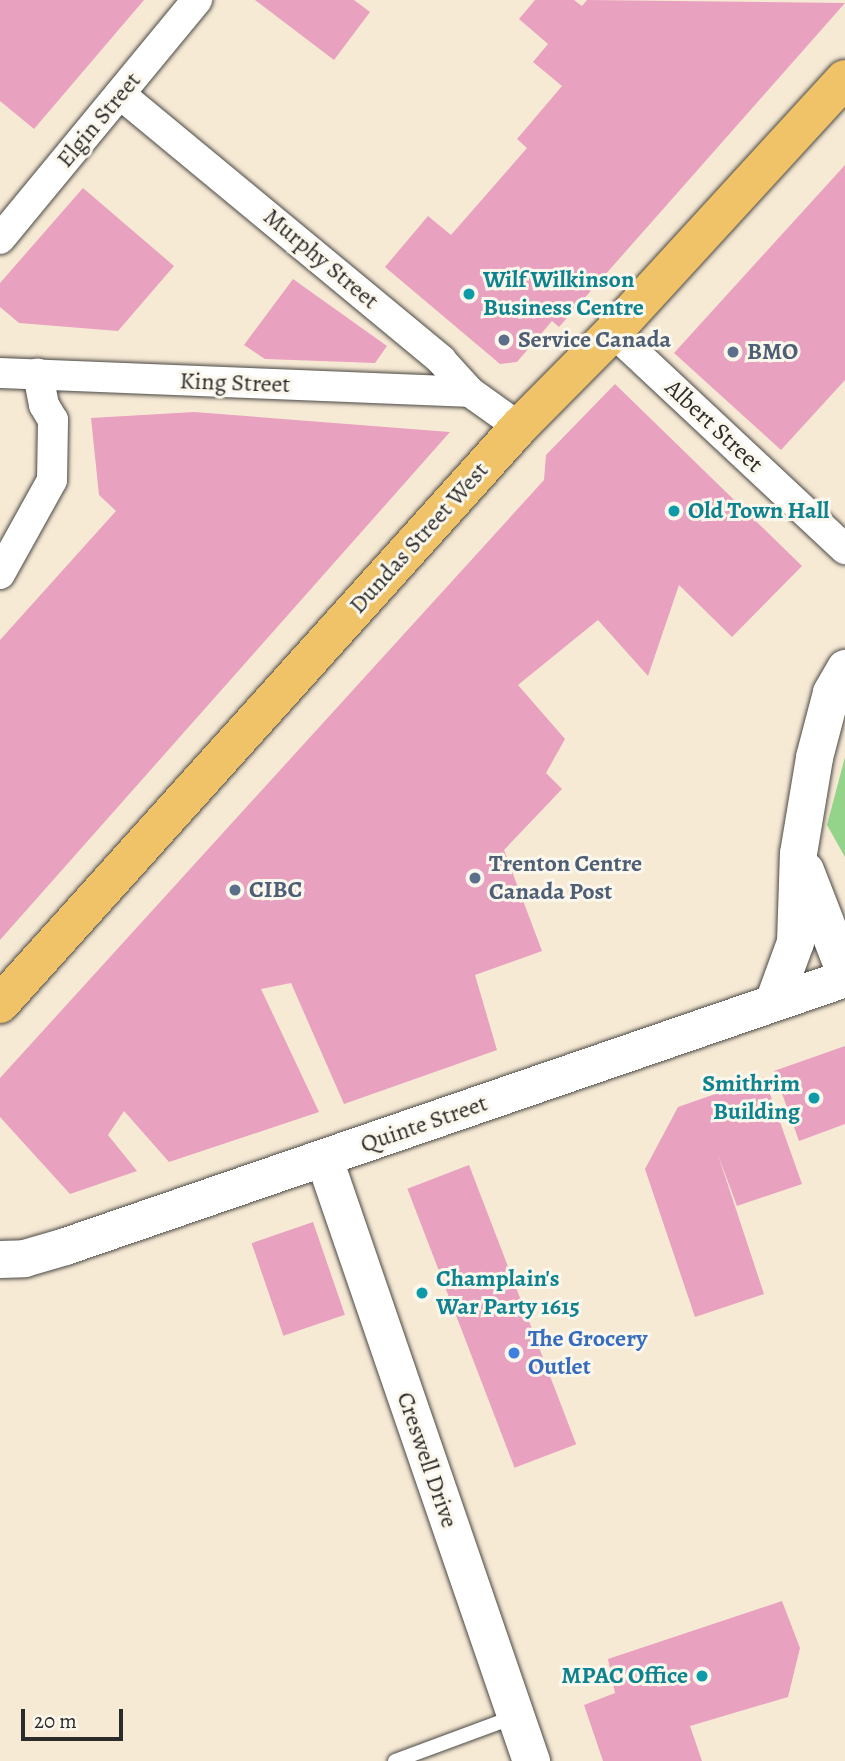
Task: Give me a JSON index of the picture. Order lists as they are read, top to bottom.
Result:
{
  "streets": {
    "main road": ["Dundas Street West"],
    "street": [
      "Elgin Street",
      "Murphy Street",
      "King Street",
      "Albert Street",
      "Quinte Street",
      "Creswell Drive"
    ]
  },
  "crossings": [
    ["Elgin Street", "Murphy Street"],
    ["Murphy Street", "King Street"],
    ["Murphy Street", "Dundas Street West"],
    ["Albert Street", "Dundas Street West"],
    ["Quinte Street", "Creswell Drive"]
  ],
  "places": [
    "Wilf Wilkinson Business Centre",
    "Service Canada",
    "BMO",
    "Old Town Hall",
    "Trenton Centre Canada Post",
    "CIBC",
    "Smithrim Building",
    "Champlain's War Party 1615",
    "The Grocery Outlet",
    "MPAC Office"
  ],
  "scale_bar": "20 m"
}
